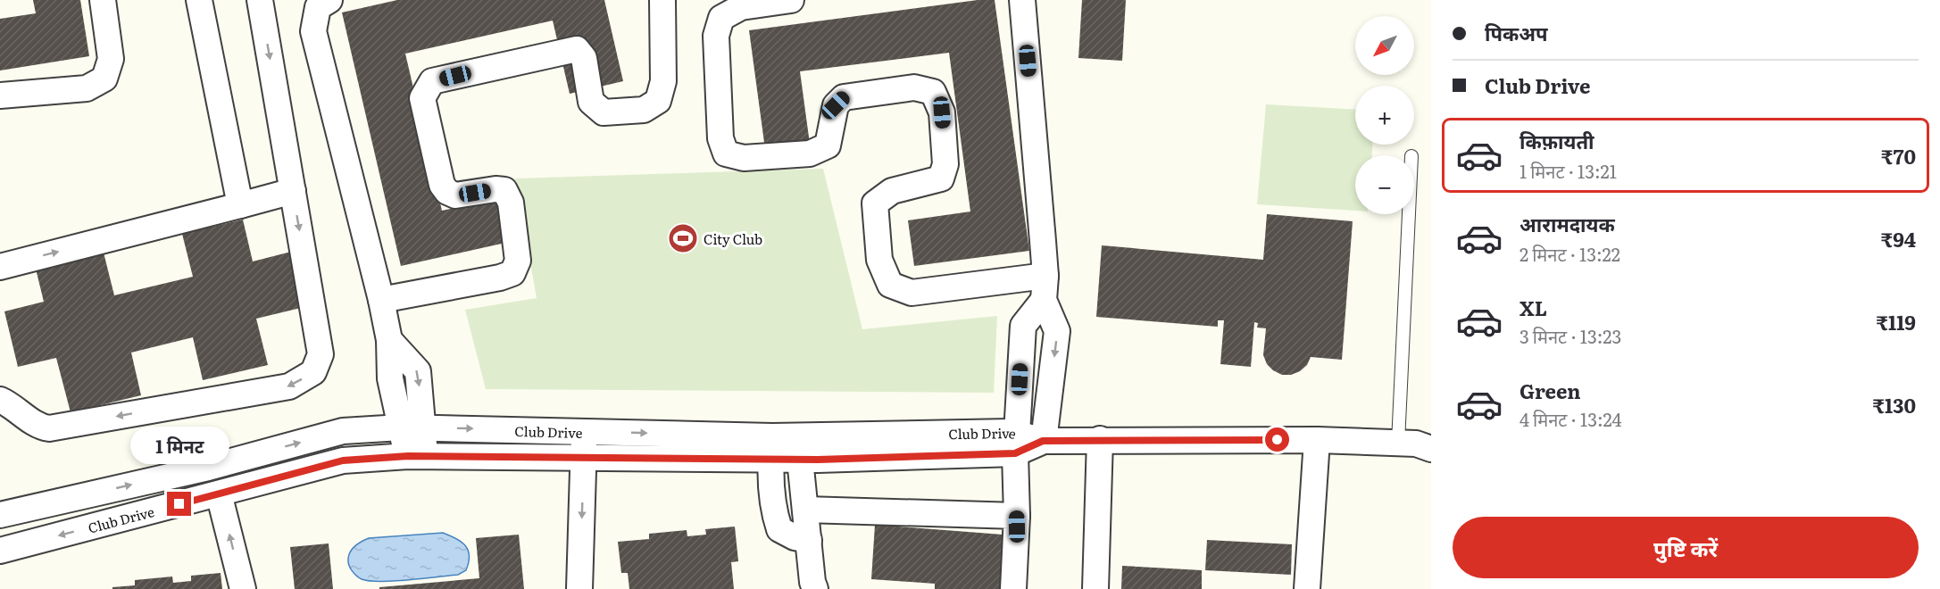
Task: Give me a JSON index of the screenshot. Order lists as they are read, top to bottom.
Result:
{
  "streets": {
    "street": ["Club Drive"]
  },
  "places": {
    "sports": ["City Club"]
  },
  "north": "bottom left",
  "page": {
    "banner": ["पिकअप", "Club Drive"],
    "map_buttons": ["+", "−"],
    "list": [
      {
        "name": "किफ़ायती",
        "note": "1 मिनट · 13:21",
        "value": "₹70"
      },
      {
        "name": "आरामदायक",
        "note": "2 मिनट · 13:22",
        "value": "₹94"
      },
      {
        "name": "XL",
        "note": "3 मिनट · 13:23",
        "value": "₹119"
      },
      {
        "name": "Green",
        "note": "4 मिनट · 13:24",
        "value": "₹130"
      }
    ],
    "bubble": "1 मिनट",
    "buttons": "पुष्टि करें"
  }
}
